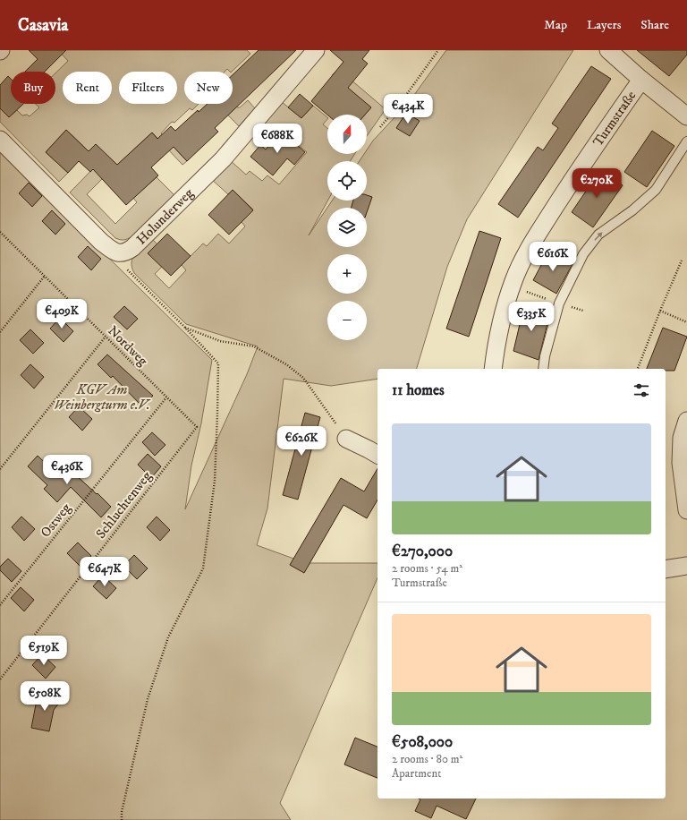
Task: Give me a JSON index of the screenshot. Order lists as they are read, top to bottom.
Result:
{
  "streets": {
    "street": ["Turmstraße", "Holunderweg"],
    "path": ["Nordweg", "Schluchtenweg", "Ostweg"]
  },
  "crossings": [
    ["Nordweg", "Schluchtenweg"],
    ["Nordweg", "Ostweg"]
  ],
  "parks": ["KGV Am Weinbergturm e.V."],
  "north": "top",
  "page": {
    "header": "Casavia",
    "nav": ["Map", "Layers", "Share"],
    "chip": [
      "Buy",
      "Rent",
      "Filters",
      "New"
    ],
    "price": [
      "€434K",
      "€688K",
      "€270K",
      "€616K",
      "€409K",
      "€335K",
      "€626K",
      "€436K",
      "€647K",
      "€519K",
      "€508K"
    ],
    "map_buttons": ["+", "−"],
    "heading": "11 homes",
    "list": [
      {
        "name": "€270,000",
        "note": "2 rooms · 54 m² · Turmstraße"
      },
      {
        "name": "€508,000",
        "note": "2 rooms · 80 m² · Apartment"
      }
    ]
  }
}
